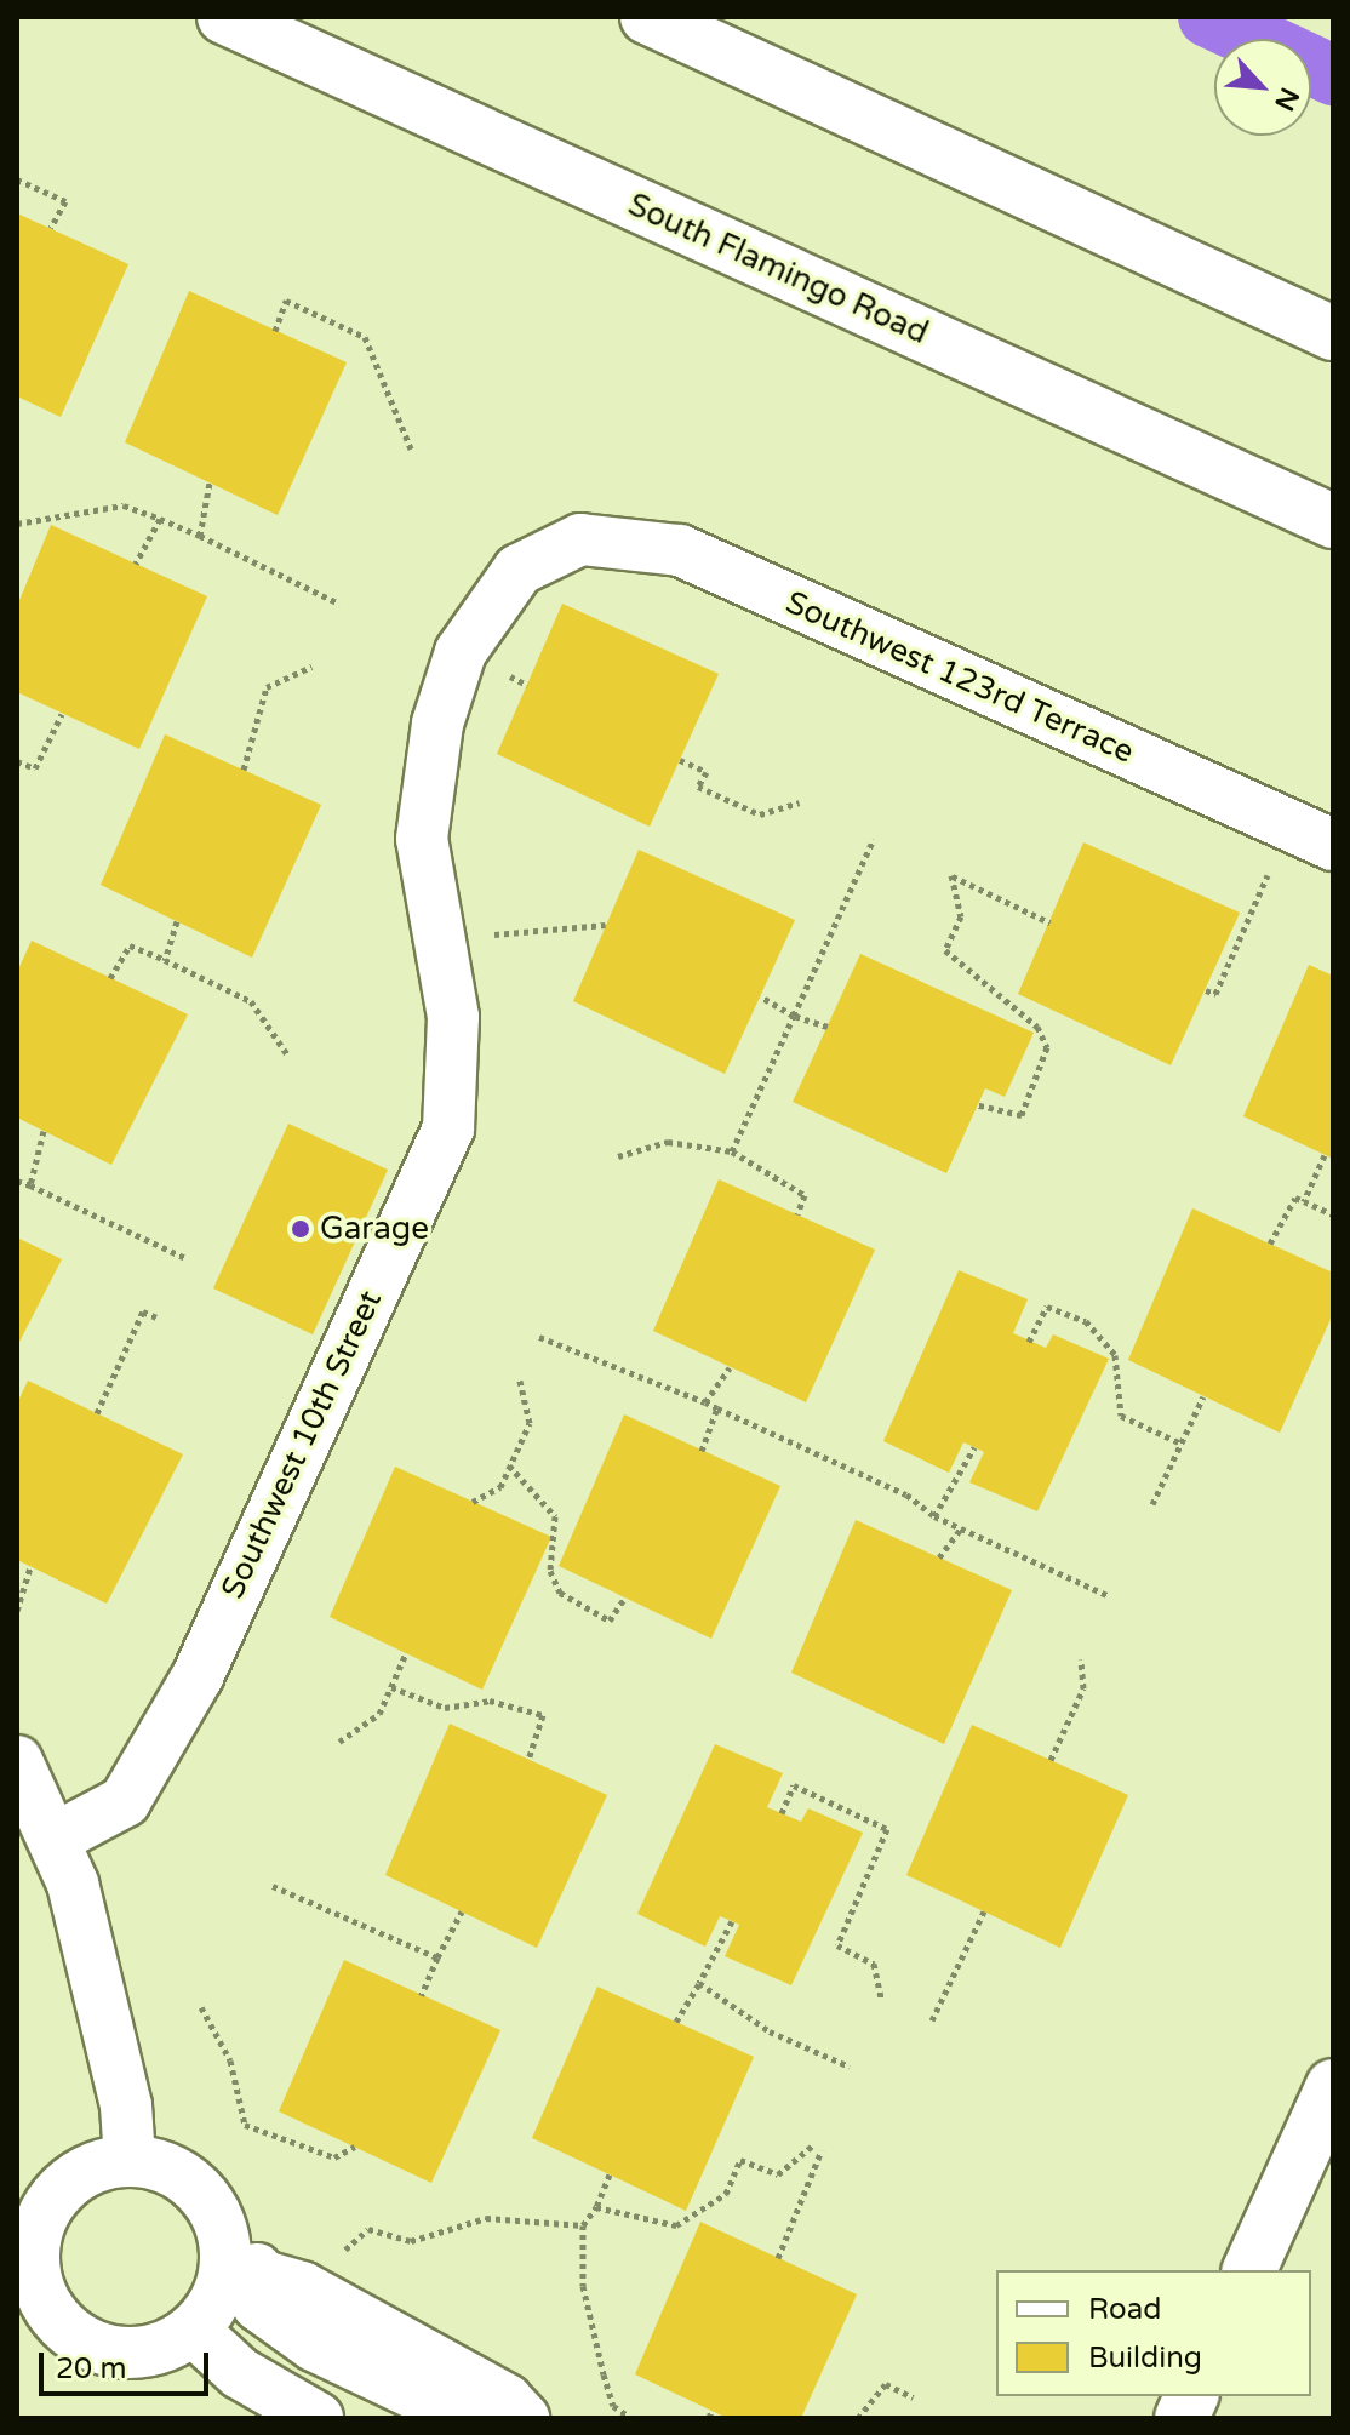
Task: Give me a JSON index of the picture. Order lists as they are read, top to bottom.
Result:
{
  "streets": {
    "main road": ["South Flamingo Road"],
    "street": ["Southwest 123rd Terrace", "Southwest 10th Street"]
  },
  "crossings": [
    ["Southwest 123rd Terrace", "Southwest 10th Street"]
  ],
  "places": ["Garage"],
  "legend": ["Road", "Building"],
  "scale_bar": "20 m",
  "north": "bottom right"
}
